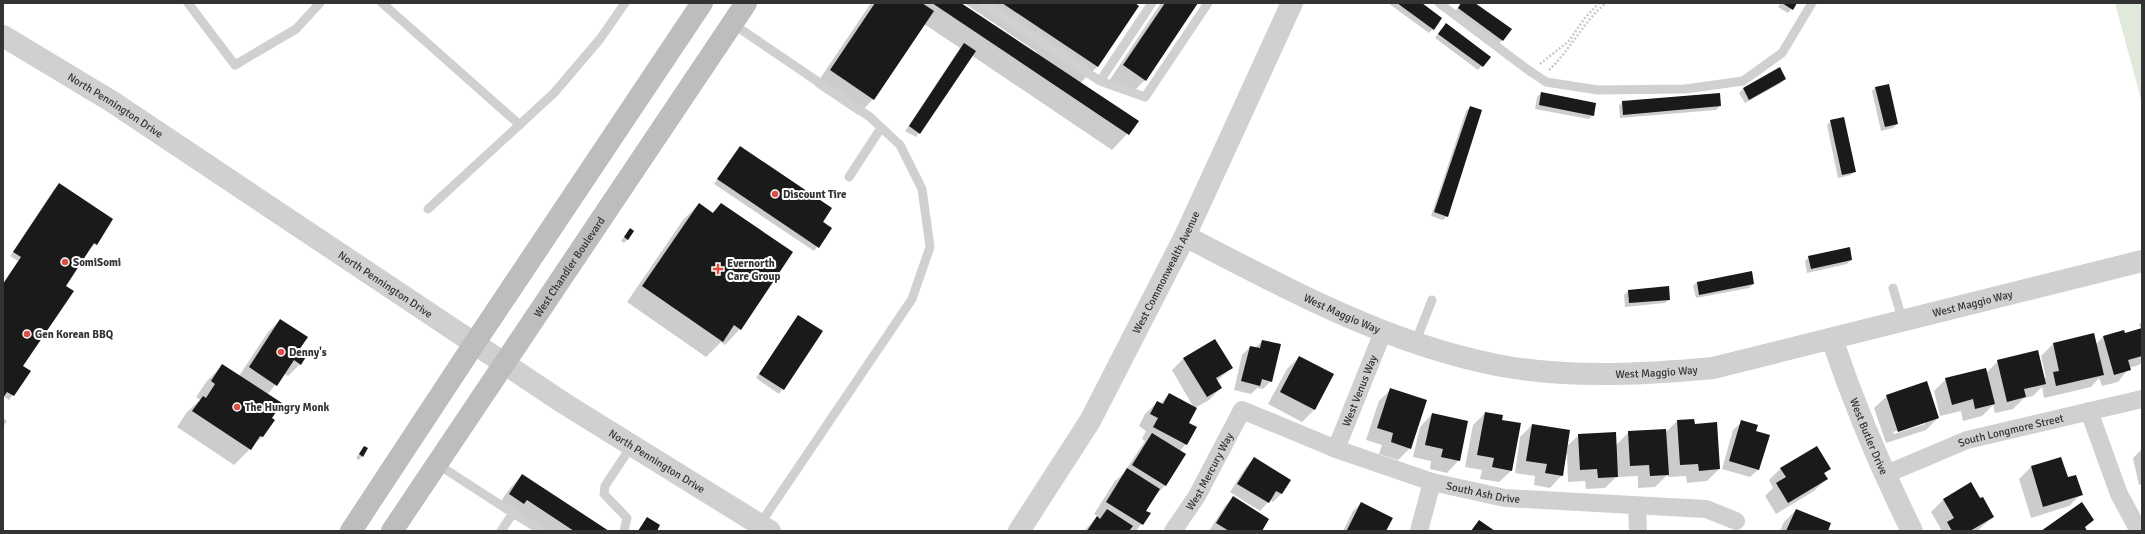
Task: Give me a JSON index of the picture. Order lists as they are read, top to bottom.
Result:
{
  "streets": {
    "main road": ["West Chandler Boulevard"],
    "street": [
      "North Pennington Drive",
      "West Commonwealth Avenue",
      "West Maggio Way",
      "West Venus Way",
      "South Longmore Street",
      "West Butler Drive",
      "West Mercury Way",
      "South Ash Drive"
    ]
  },
  "crossings": [
    ["North Pennington Drive", "West Chandler Boulevard"],
    ["West Commonwealth Avenue", "West Maggio Way"],
    ["West Maggio Way", "West Venus Way"],
    ["West Maggio Way", "West Butler Drive"],
    ["West Venus Way", "South Ash Drive"],
    ["South Longmore Street", "West Butler Drive"],
    ["West Mercury Way", "South Ash Drive"]
  ],
  "places": {
    "other": [
      "Discount Tire",
      "SomiSomi",
      "Gen Korean BBQ",
      "Denny's",
      "The Hungry Monk"
    ],
    "health": ["Evernorth Care Group"]
  }
}
